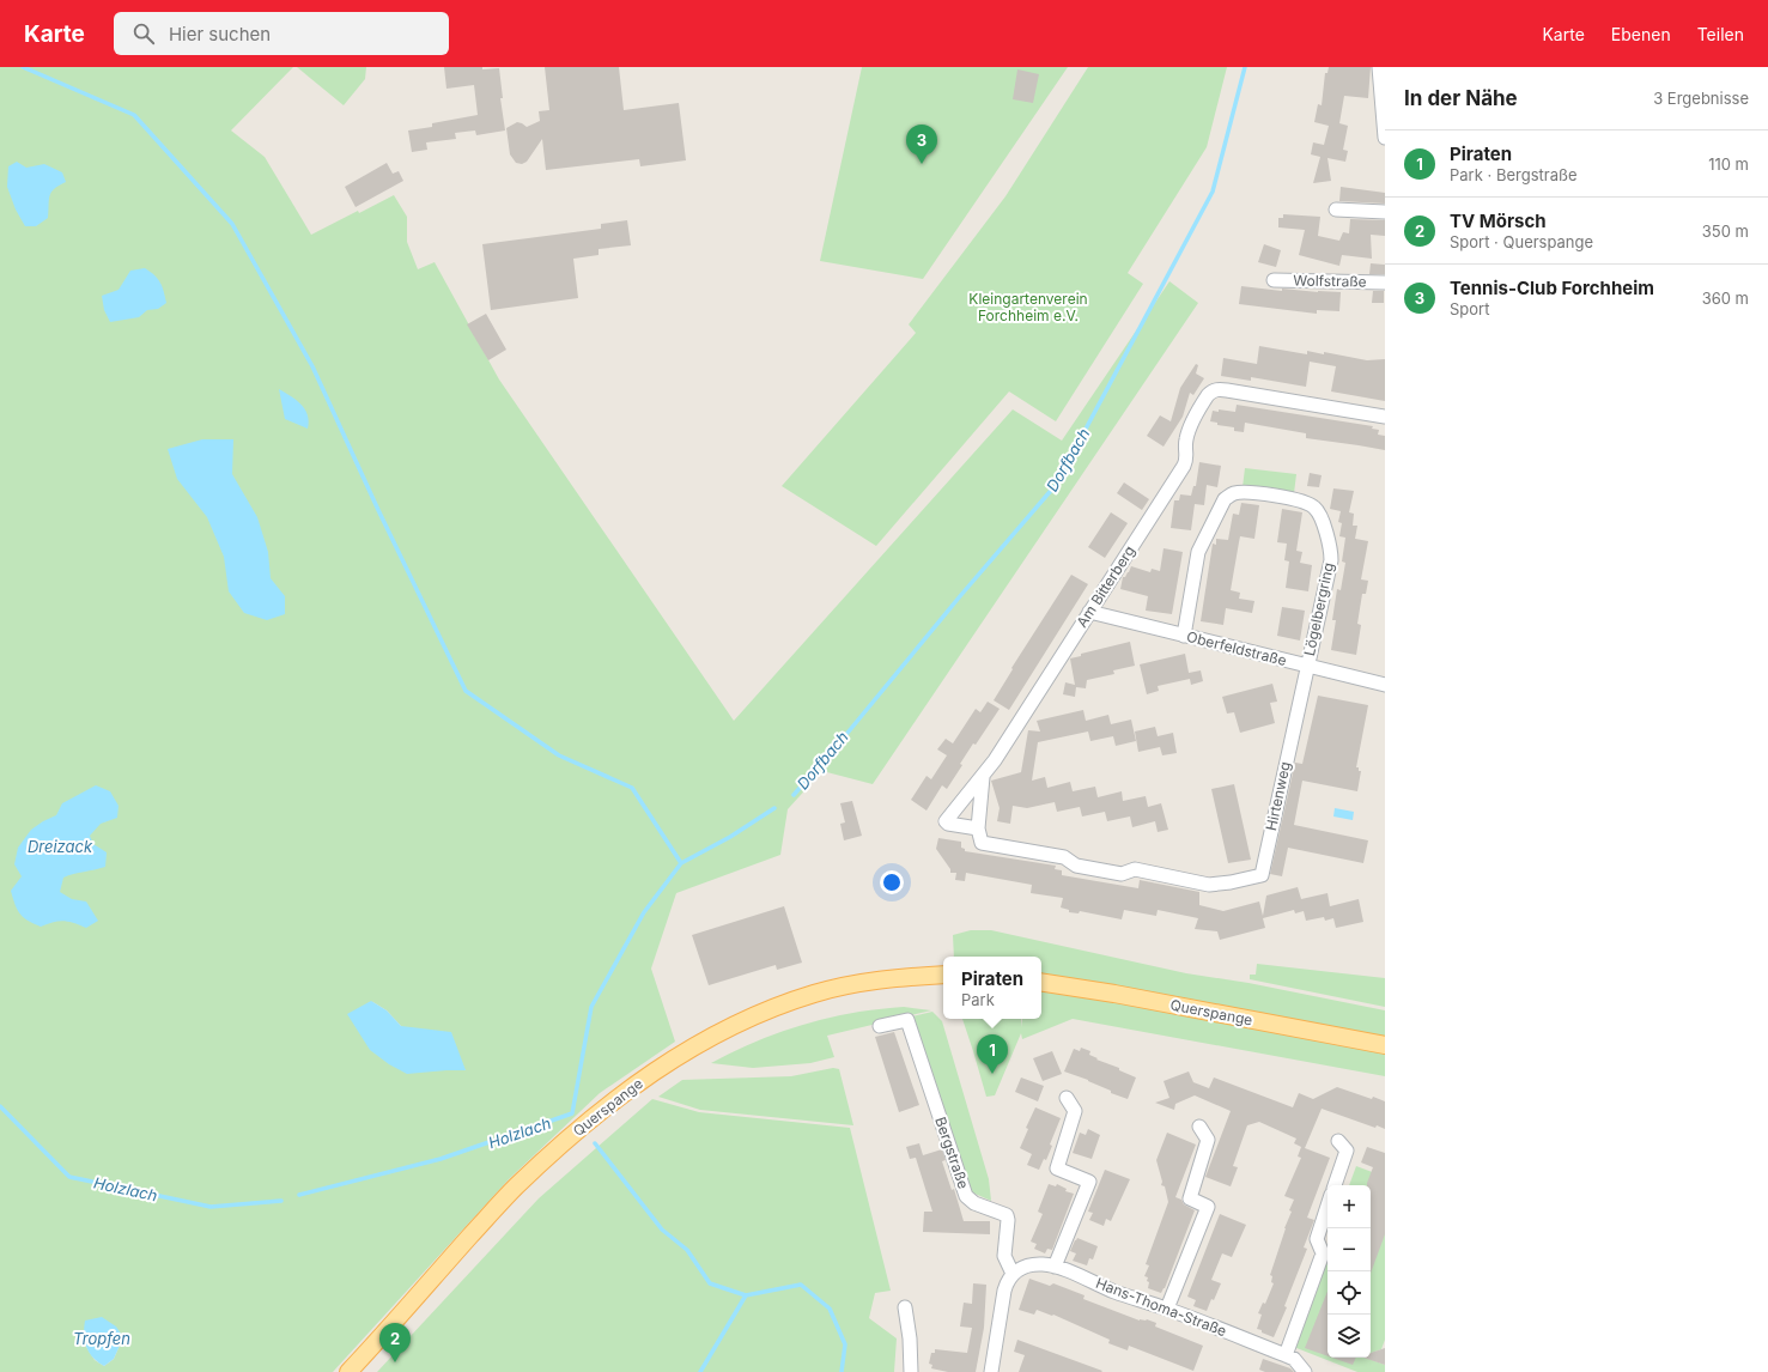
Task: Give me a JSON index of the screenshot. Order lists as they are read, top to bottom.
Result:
{
  "streets": {
    "main road": ["Querspange"],
    "street": [
      "Wolfstraße",
      "Am Bitterberg",
      "Lögelbergring",
      "Oberfeldstraße",
      "Hirtenweg",
      "Bergstraße",
      "Hans-Thoma-Straße"
    ]
  },
  "crossings": [
    ["Am Bitterberg", "Oberfeldstraße"],
    ["Am Bitterberg", "Hirtenweg"],
    ["Lögelbergring", "Oberfeldstraße"],
    ["Lögelbergring", "Hirtenweg"],
    ["Oberfeldstraße", "Hirtenweg"],
    ["Bergstraße", "Hans-Thoma-Straße"]
  ],
  "water": [
    "Dorfbach",
    "Dreizack",
    "Holzlach",
    "Tropfen"
  ],
  "parks": ["Kleingartenverein Forchheim e.V."],
  "page": {
    "header": "Karte",
    "search": "Hier suchen",
    "nav": ["Karte", "Ebenen", "Teilen"],
    "heading": ["In der Nähe", "3 Ergebnisse"],
    "pins": ["3", "1", "2"],
    "list": [
      {
        "mark": "1",
        "name": "Piraten",
        "note": "Park · Bergstraße",
        "value": "110 m"
      },
      {
        "mark": "2",
        "name": "TV Mörsch",
        "note": "Sport · Querspange",
        "value": "350 m"
      },
      {
        "mark": "3",
        "name": "Tennis-Club Forchheim",
        "note": "Sport",
        "value": "360 m"
      }
    ],
    "popup": ["Piraten", "Park"],
    "map_buttons": ["+", "−"]
  }
}
